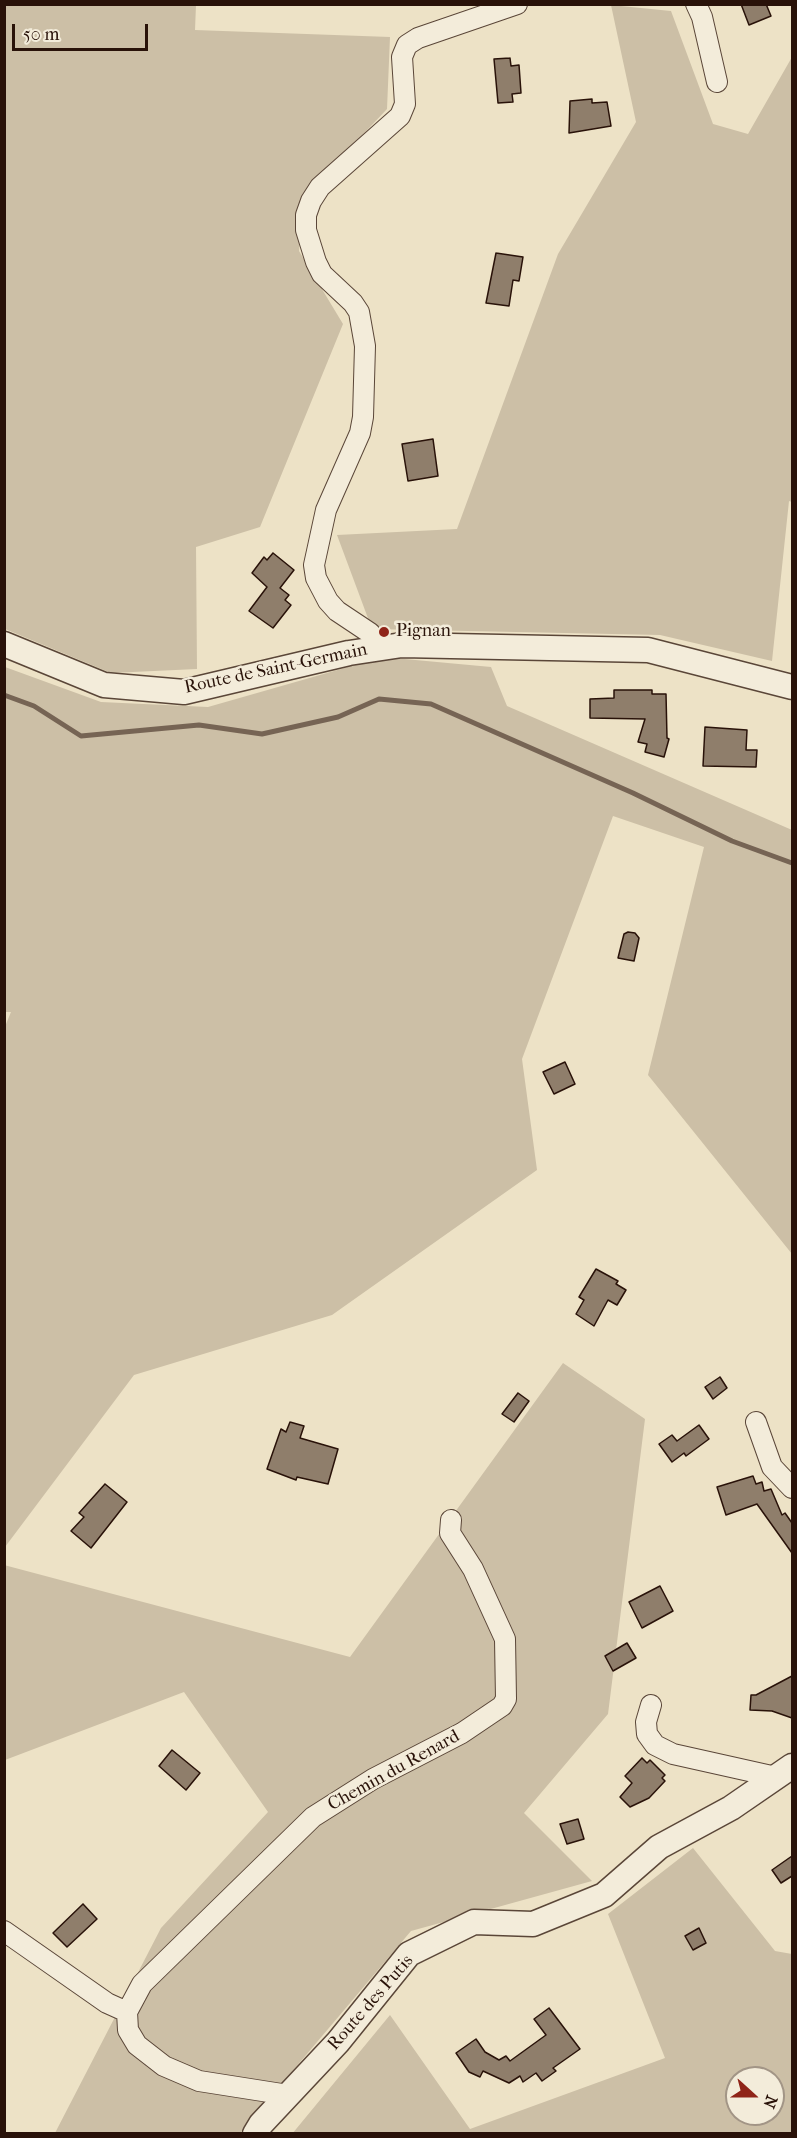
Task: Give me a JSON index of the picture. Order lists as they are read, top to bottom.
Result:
{
  "streets": {
    "street": ["Route de Saint-Germain", "Chemin du Renard", "Route des Putis"]
  },
  "places": ["Pignan"],
  "scale_bar": "50 m",
  "north": "right"
}
